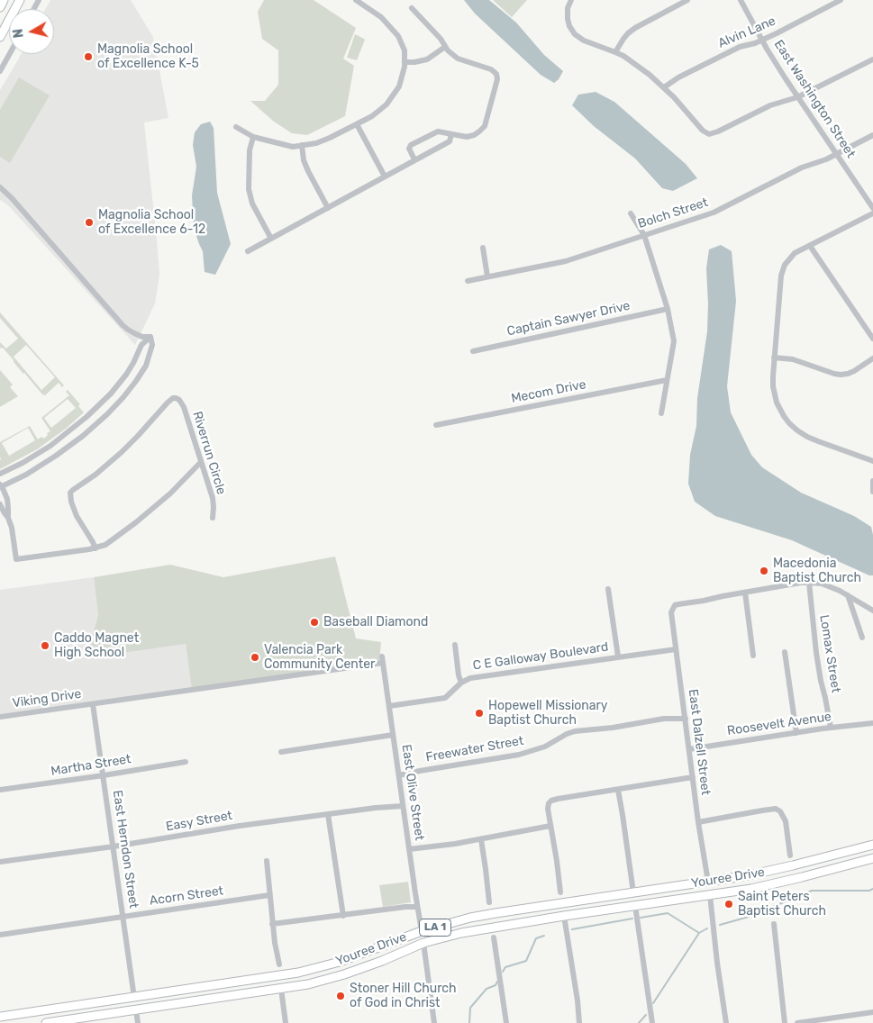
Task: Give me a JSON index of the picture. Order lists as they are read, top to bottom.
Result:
{
  "streets": {
    "main road": ["Youree Drive", "LA 1"],
    "street": [
      "Alvin Lane",
      "East Washington Street",
      "Bolch Street",
      "Captain Sawyer Drive",
      "Mecom Drive",
      "Riverrun Circle",
      "Lomax Street",
      "C E Galloway Boulevard",
      "Viking Drive",
      "Roosevelt Avenue",
      "East Dalzell Street",
      "Freewater Street",
      "Martha Street",
      "East Olive Street",
      "Easy Street",
      "East Herndon Street",
      "Acorn Street"
    ]
  },
  "crossings": [
    ["Alvin Lane", "East Washington Street"],
    ["East Washington Street", "Bolch Street"],
    ["Lomax Street", "Roosevelt Avenue"],
    ["C E Galloway Boulevard", "East Dalzell Street"],
    ["C E Galloway Boulevard", "East Olive Street"],
    ["Viking Drive", "East Olive Street"],
    ["Viking Drive", "East Herndon Street"],
    ["Roosevelt Avenue", "East Dalzell Street"],
    ["East Dalzell Street", "Freewater Street"],
    ["East Dalzell Street", "Youree Drive"],
    ["Freewater Street", "East Olive Street"],
    ["Martha Street", "East Herndon Street"],
    ["East Olive Street", "Easy Street"],
    ["East Olive Street", "Youree Drive"],
    ["Easy Street", "East Herndon Street"],
    ["East Herndon Street", "Youree Drive"],
    ["East Herndon Street", "Acorn Street"]
  ],
  "places": [
    "Magnolia School of Excellence K-5",
    "Magnolia School of Excellence 6-12",
    "Macedonia Baptist Church",
    "Baseball Diamond",
    "Caddo Magnet High School",
    "Valencia Park Community Center",
    "Hopewell Missionary Baptist Church",
    "Saint Peters Baptist Church",
    "Stoner Hill Church of God in Christ"
  ],
  "north": "left"
}
